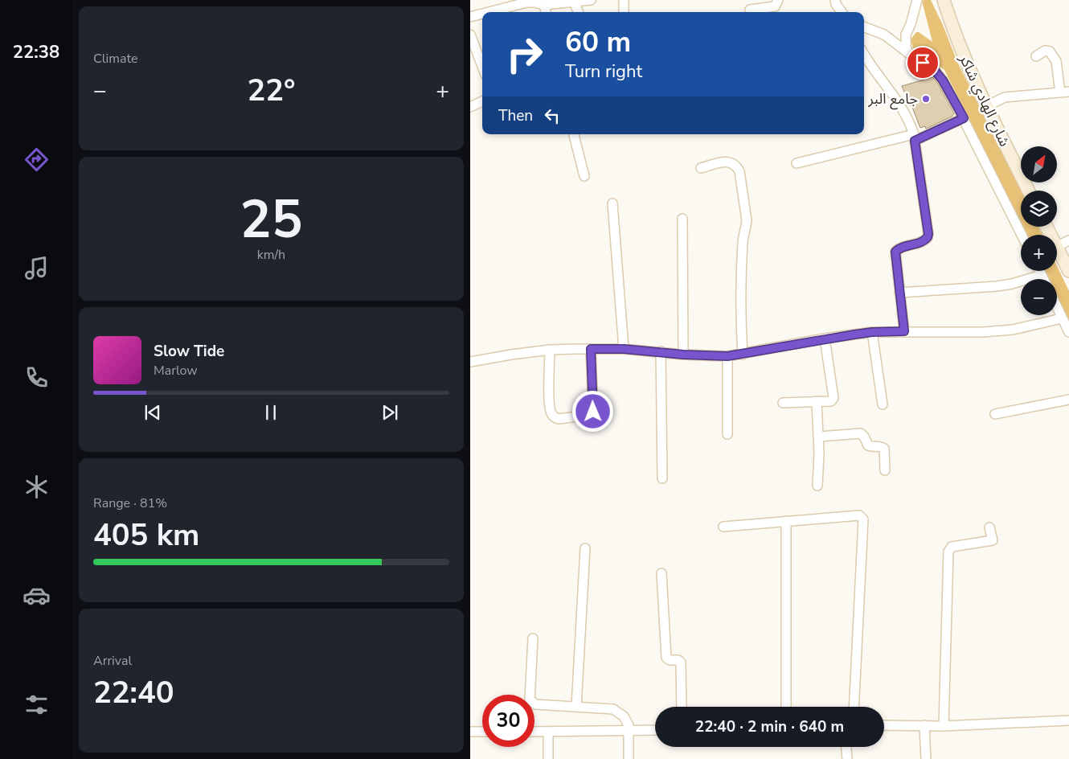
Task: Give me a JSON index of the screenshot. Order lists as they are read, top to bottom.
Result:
{
  "streets": {
    "main road": ["شارع الهادي شاكر"]
  },
  "places": ["جامع البر"],
  "north": "top right",
  "page": {
    "tabs": "22:38",
    "tile": [
      "Climate",
      ["25", "km/h"],
      ["Range · 81%", "405 km"],
      ["Arrival", "22:40"]
    ],
    "turn": ["60 m", "Turn right"],
    "heat": ["−", "22°", "+"],
    "then": "Then",
    "map_buttons": ["+", "−"],
    "song": ["Slow Tide", "Marlow"],
    "limit": "30",
    "trip": "22:40 · 2 min · 640 m"
  }
}
